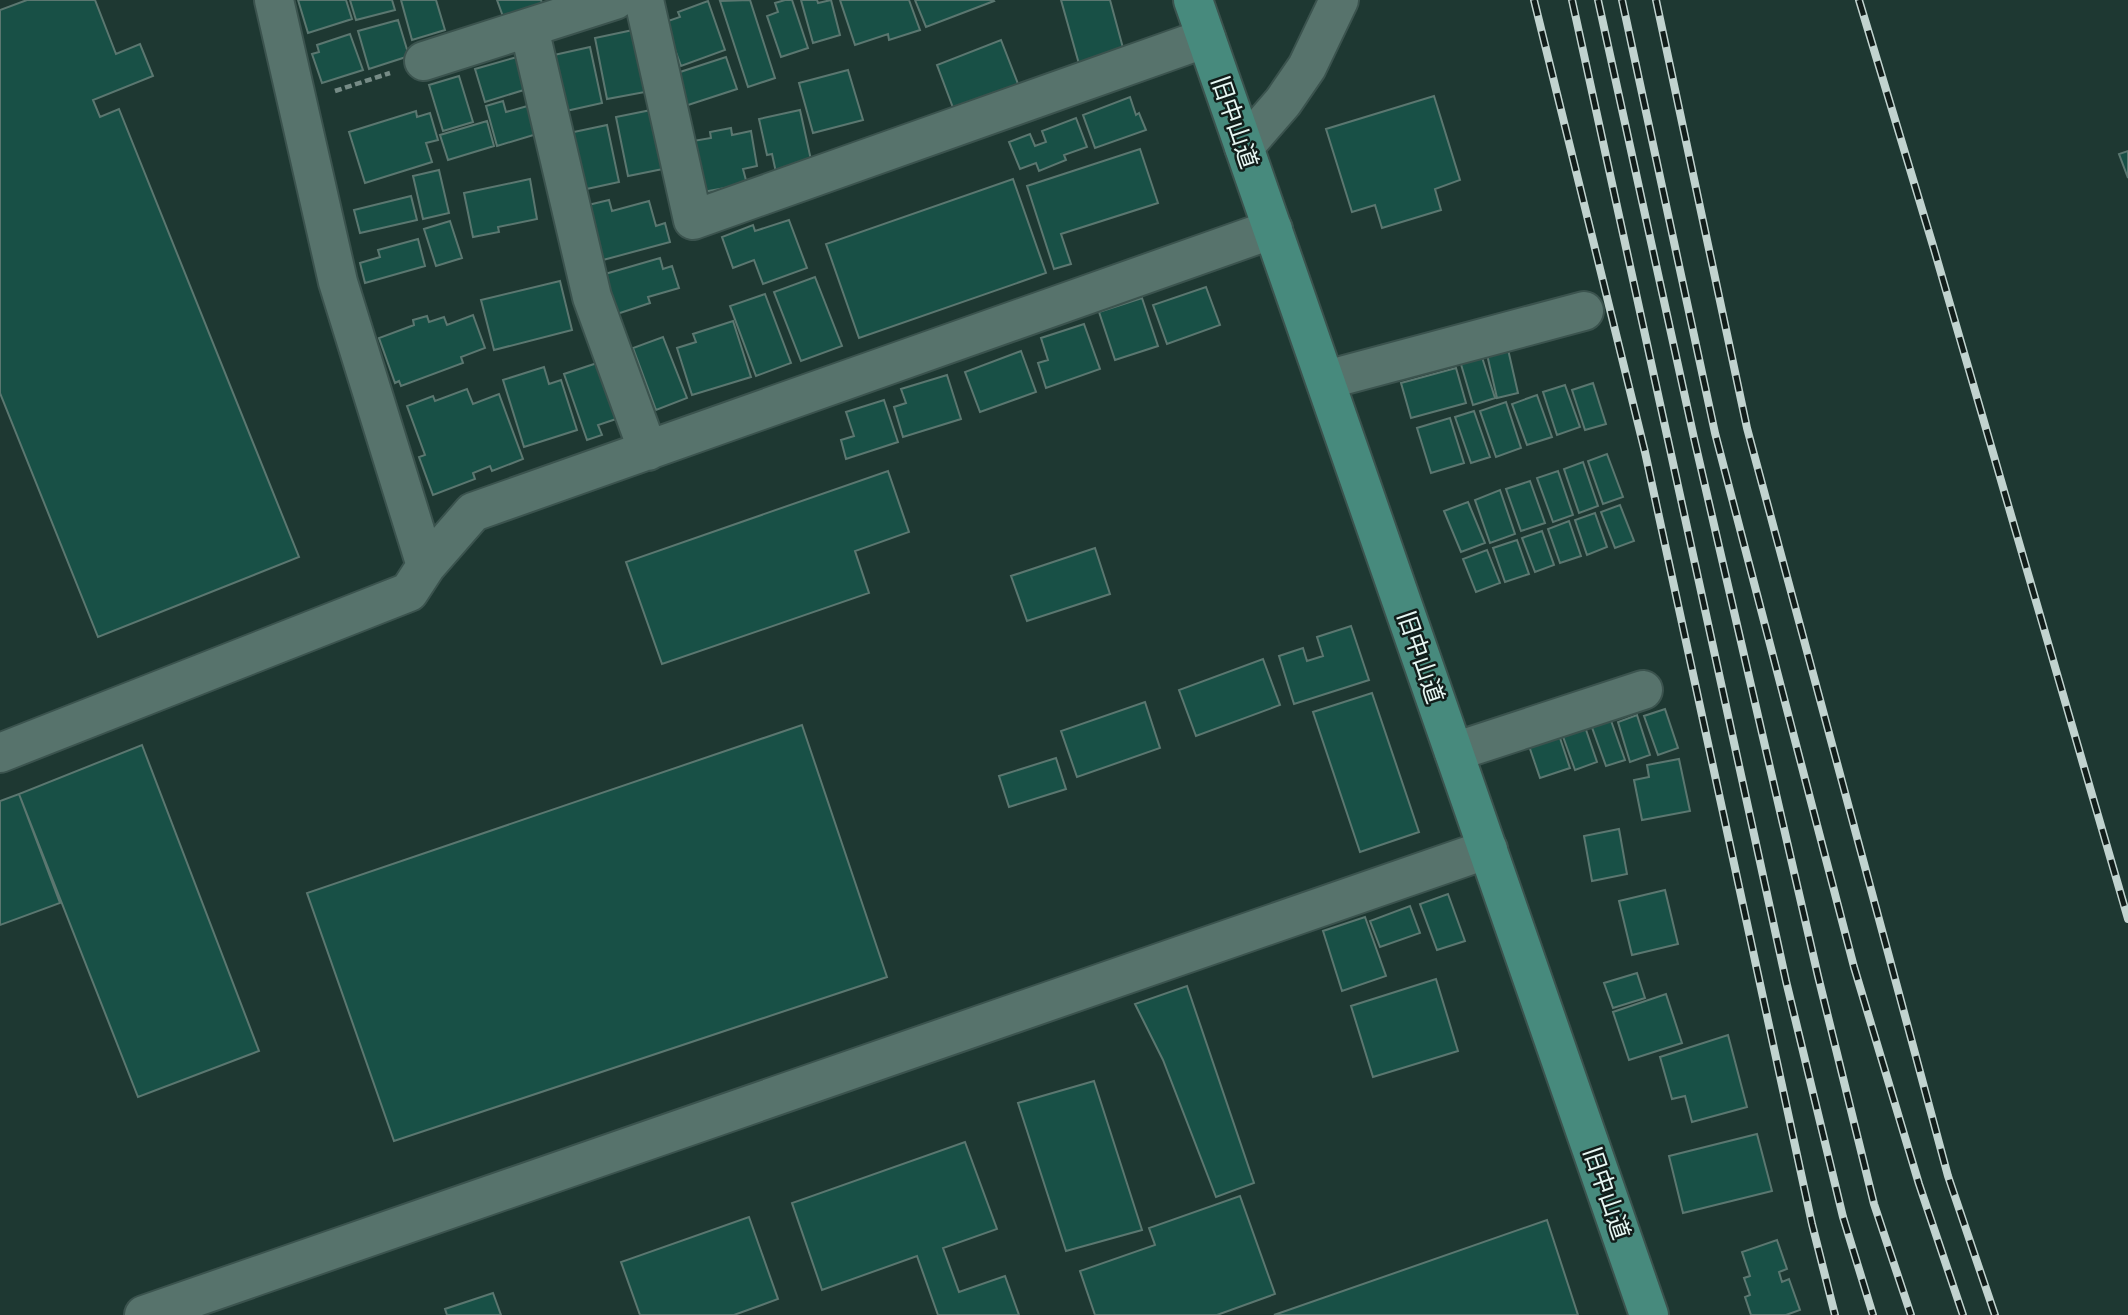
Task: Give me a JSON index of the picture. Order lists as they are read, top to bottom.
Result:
{
  "streets": {
    "main road": ["旧中山道"]
  }
}
